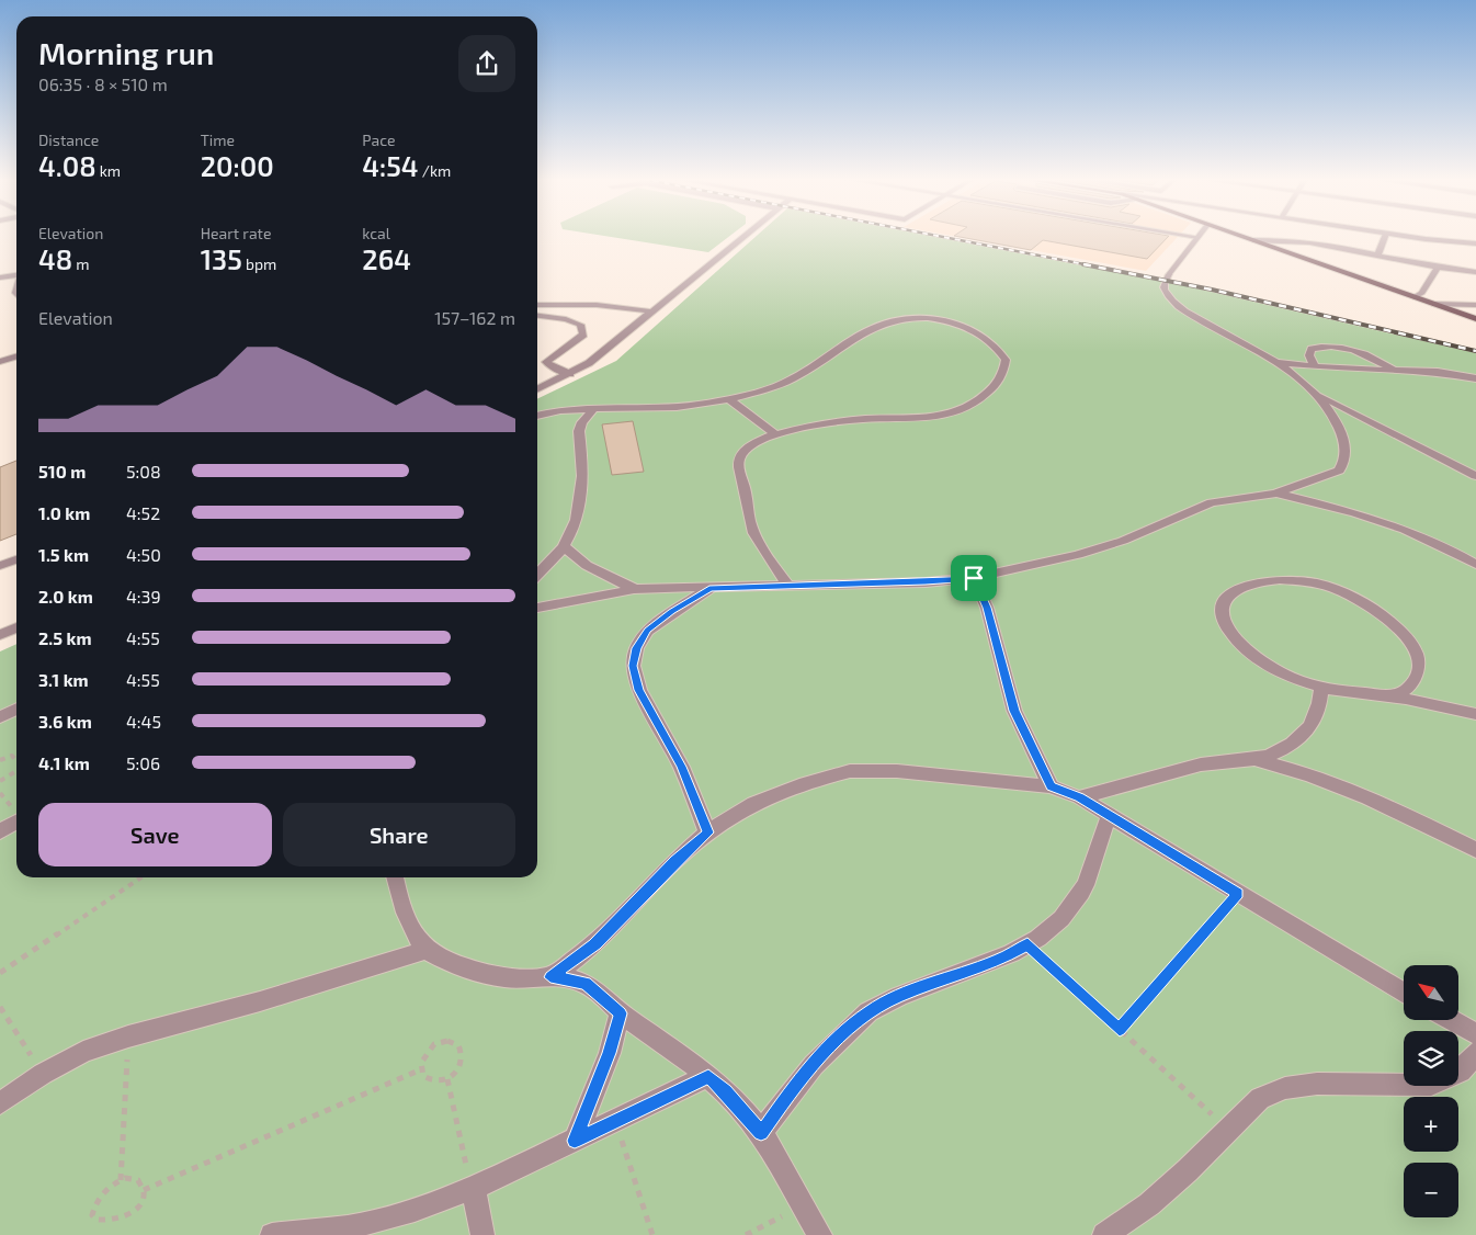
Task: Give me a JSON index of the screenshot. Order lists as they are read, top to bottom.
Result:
{
  "north": "top left",
  "page": {
    "heading": ["Morning run", "06:35 · 8 × 510 m"],
    "stats": [
      ["Distance", "4.08 km"],
      ["Time", "20:00"],
      ["Pace", "4:54 /km"],
      ["Elevation", "48 m"],
      ["Heart rate", "135 bpm"],
      ["kcal", "264"]
    ],
    "chart": ["Elevation", "157–162 m"],
    "list": [
      {
        "name": "510 m",
        "note": "5:08"
      },
      {
        "name": "1.0 km",
        "note": "4:52"
      },
      {
        "name": "1.5 km",
        "note": "4:50"
      },
      {
        "name": "2.0 km",
        "note": "4:39"
      },
      {
        "name": "2.5 km",
        "note": "4:55"
      },
      {
        "name": "3.1 km",
        "note": "4:55"
      },
      {
        "name": "3.6 km",
        "note": "4:45"
      },
      {
        "name": "4.1 km",
        "note": "5:06"
      }
    ],
    "buttons": ["Save", "Share"],
    "map_buttons": ["+", "−"]
  }
}
